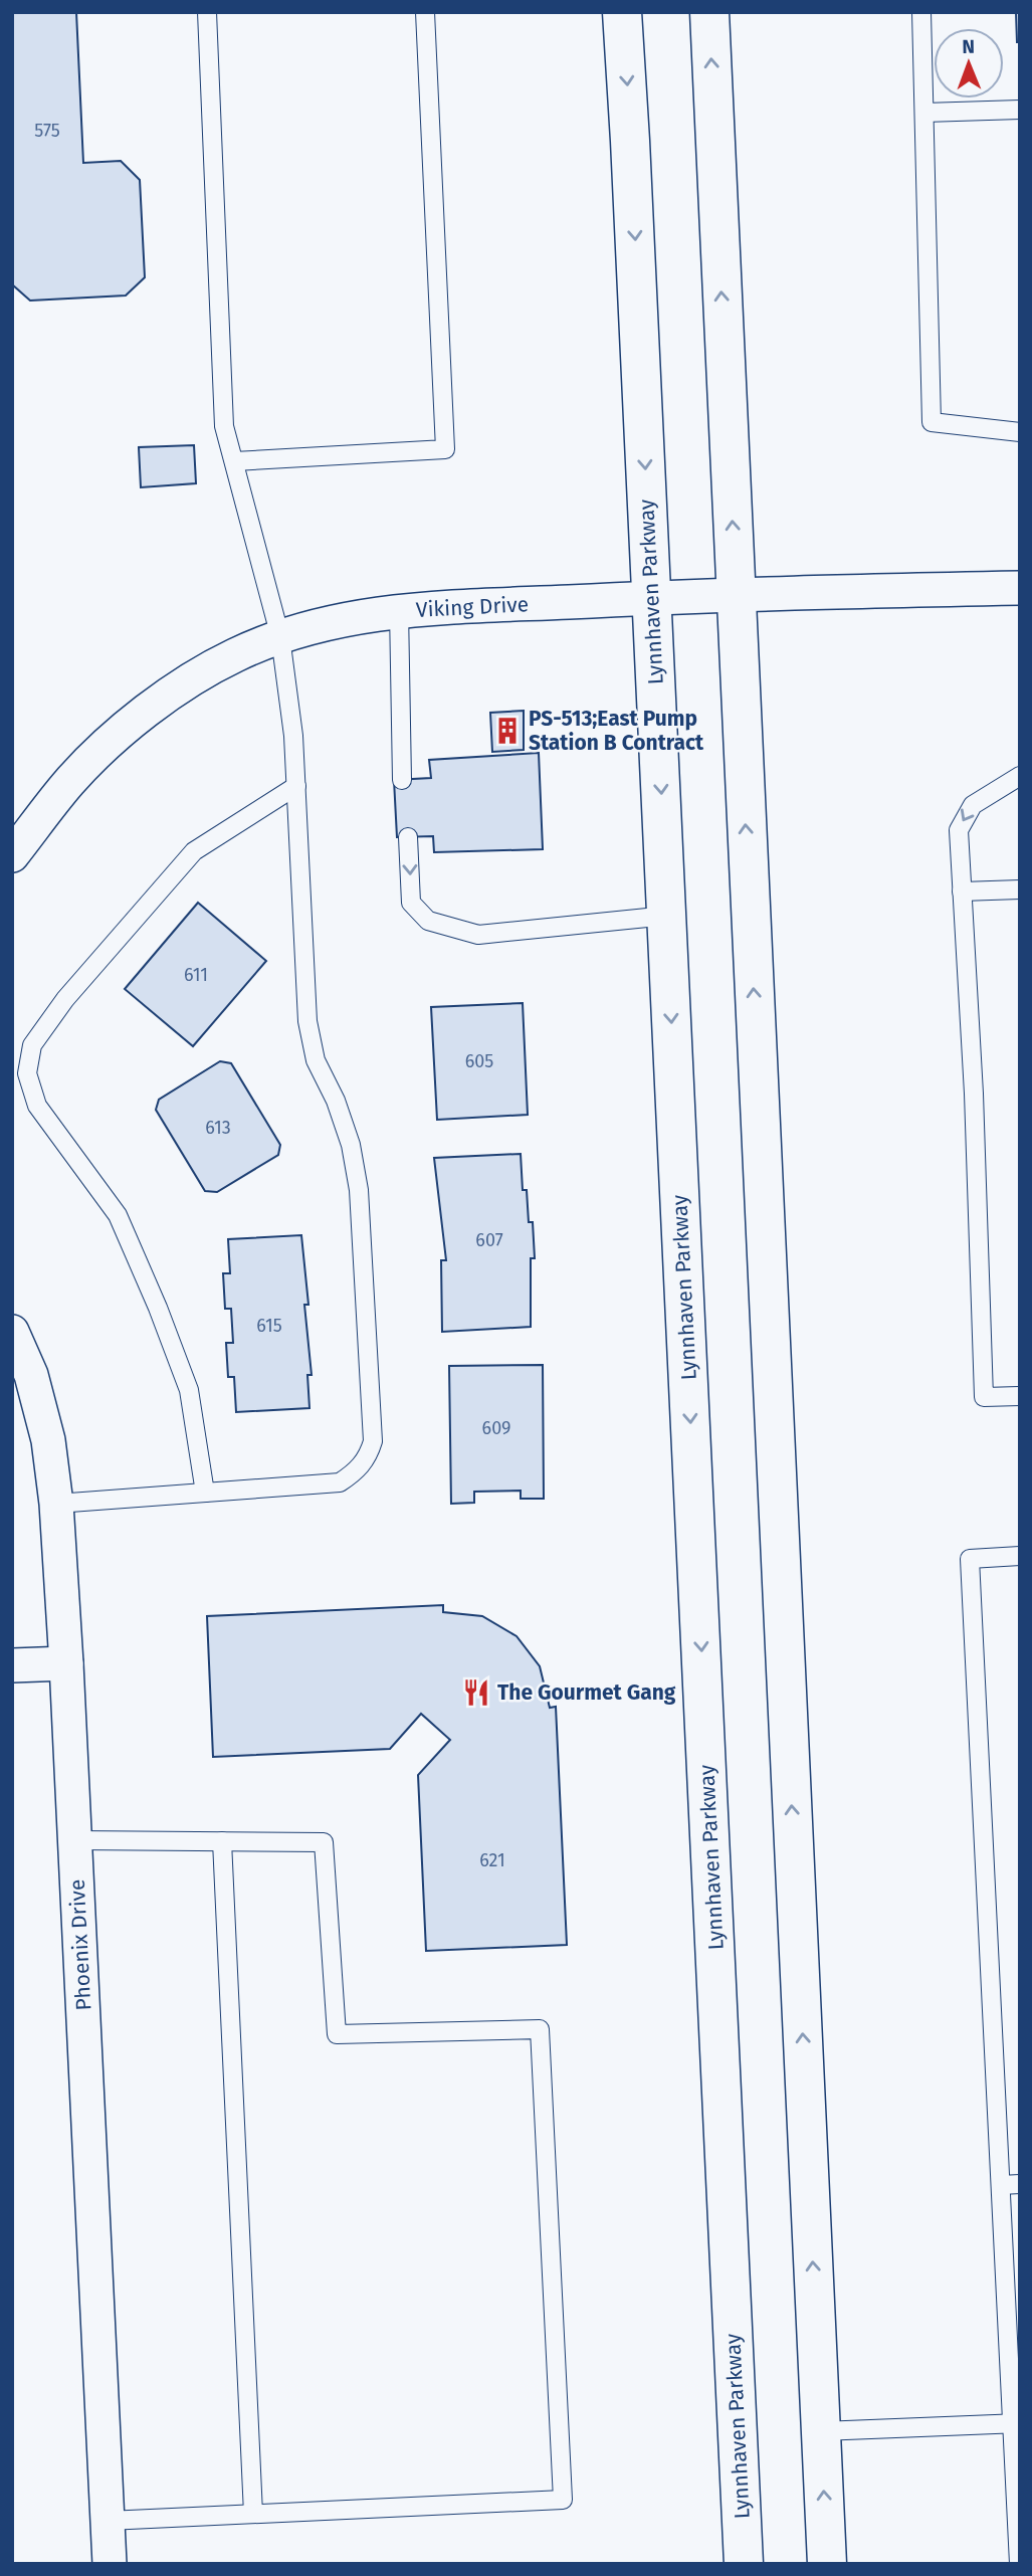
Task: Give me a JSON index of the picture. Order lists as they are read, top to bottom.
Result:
{
  "streets": {
    "main road": ["Lynnhaven Parkway"],
    "street": ["Viking Drive", "Phoenix Drive"]
  },
  "crossings": [
    ["Lynnhaven Parkway", "Viking Drive"]
  ],
  "places": {
    "building": ["PS-513;East Pump Station B Contract"],
    "restaurant": ["The Gourmet Gang"]
  },
  "house_numbers": [
    "575",
    "611",
    "605",
    "613",
    "607",
    "615",
    "609",
    "621"
  ],
  "north": "top"
}
